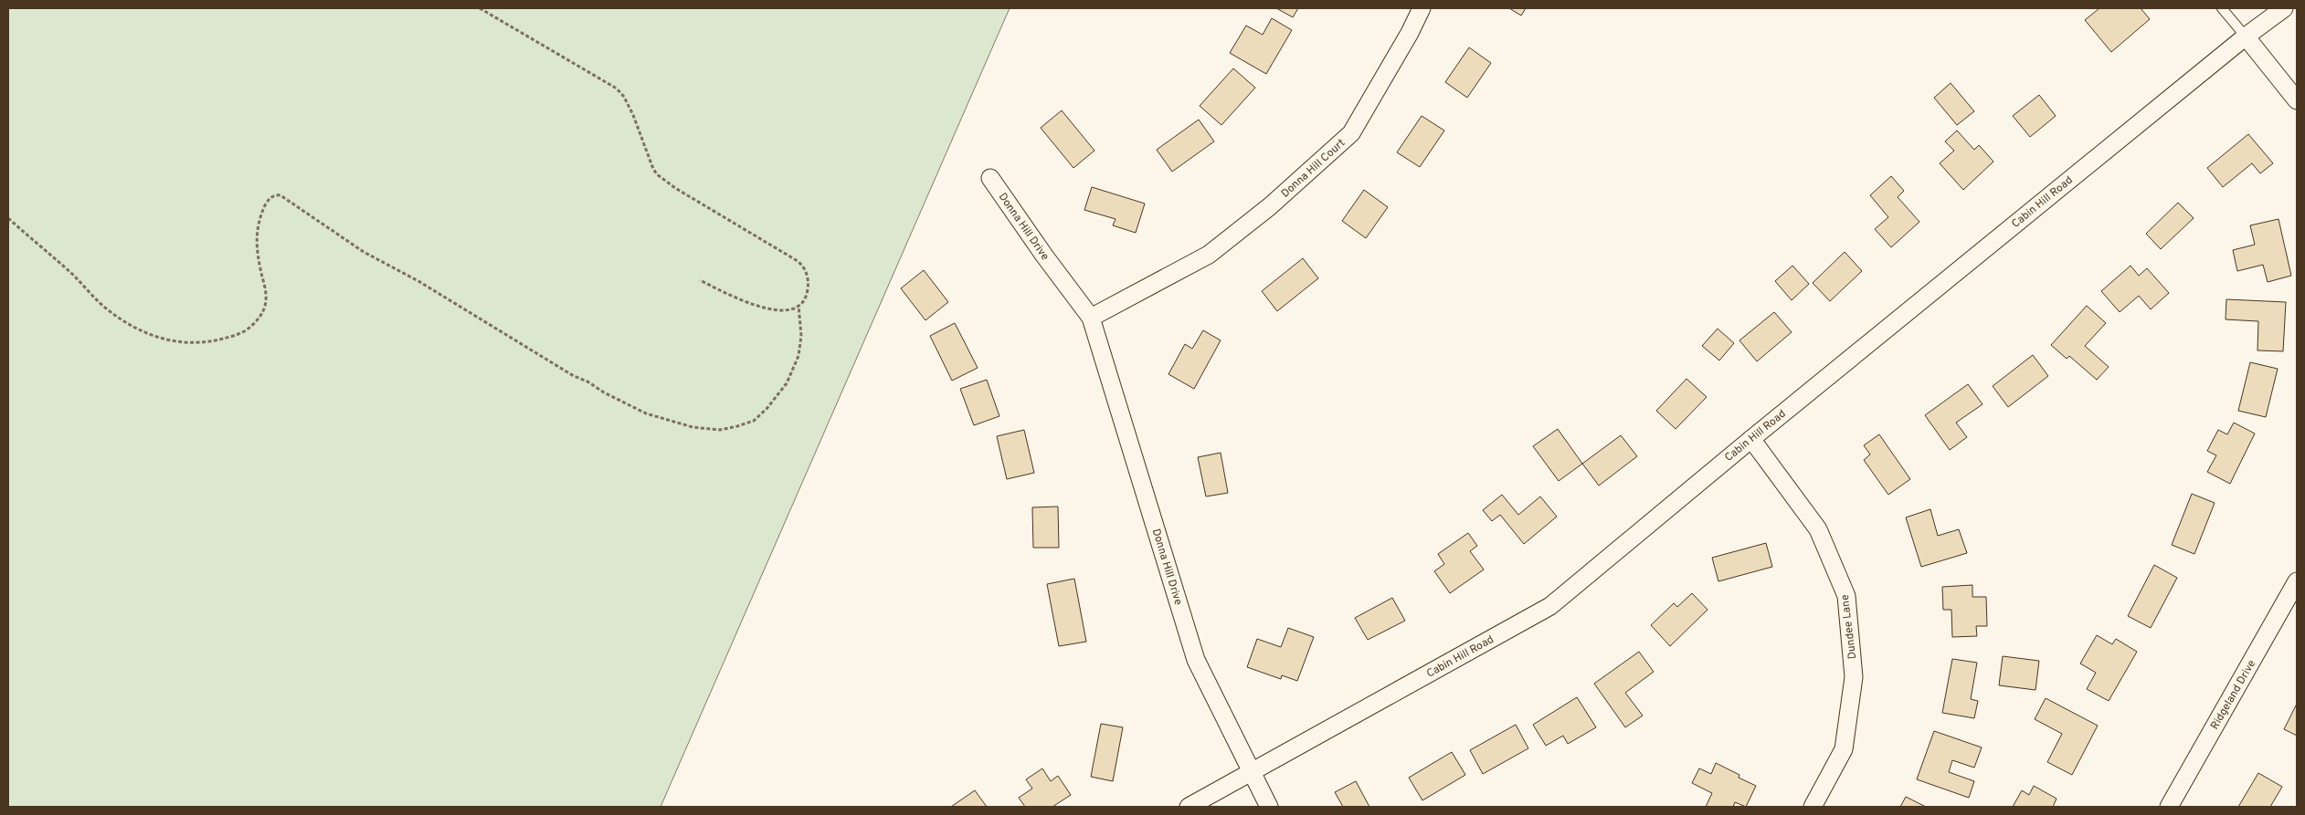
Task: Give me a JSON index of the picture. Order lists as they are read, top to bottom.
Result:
{
  "streets": {
    "street": [
      "Donna Hill Court",
      "Cabin Hill Road",
      "Donna Hill Drive",
      "Dundee Lane",
      "Ridgeland Drive"
    ]
  },
  "crossings": [
    ["Donna Hill Court", "Donna Hill Drive"],
    ["Cabin Hill Road", "Donna Hill Drive"],
    ["Cabin Hill Road", "Dundee Lane"]
  ]
}
